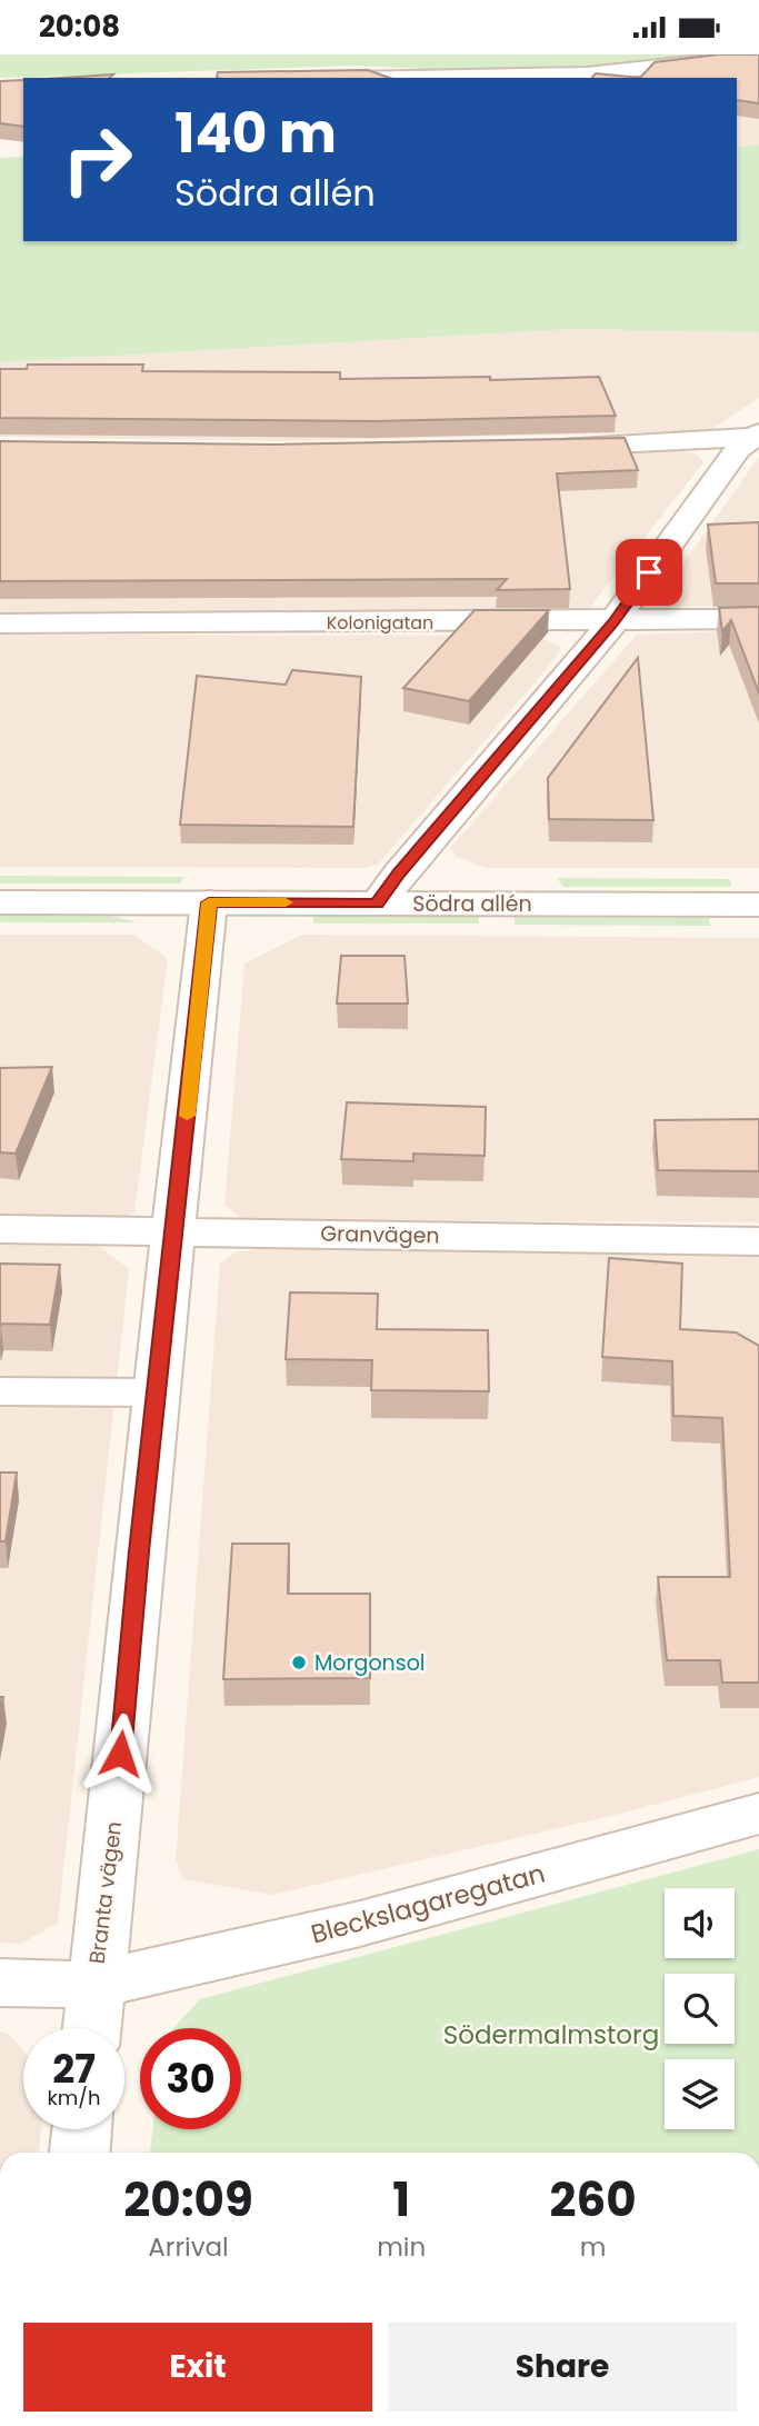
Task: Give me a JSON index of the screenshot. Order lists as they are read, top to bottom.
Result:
{
  "streets": {
    "street": [
      "Kolonigatan",
      "Södra allén",
      "Granvägen",
      "Branta vägen",
      "Bleckslagaregatan"
    ]
  },
  "crossings": [
    ["Södra allén", "Branta vägen"],
    ["Granvägen", "Branta vägen"],
    ["Branta vägen", "Bleckslagaregatan"]
  ],
  "parks": ["Södermalmstorg"],
  "places": ["Morgonsol"],
  "page": {
    "status": "20:08",
    "turn": ["140 m", "Södra allén"],
    "speed": "27 km/h",
    "limit": "30",
    "eta": [
      "20:09",
      "Arrival",
      "1",
      "min",
      "260",
      "m"
    ],
    "buttons": ["Exit", "Share"]
  }
}
